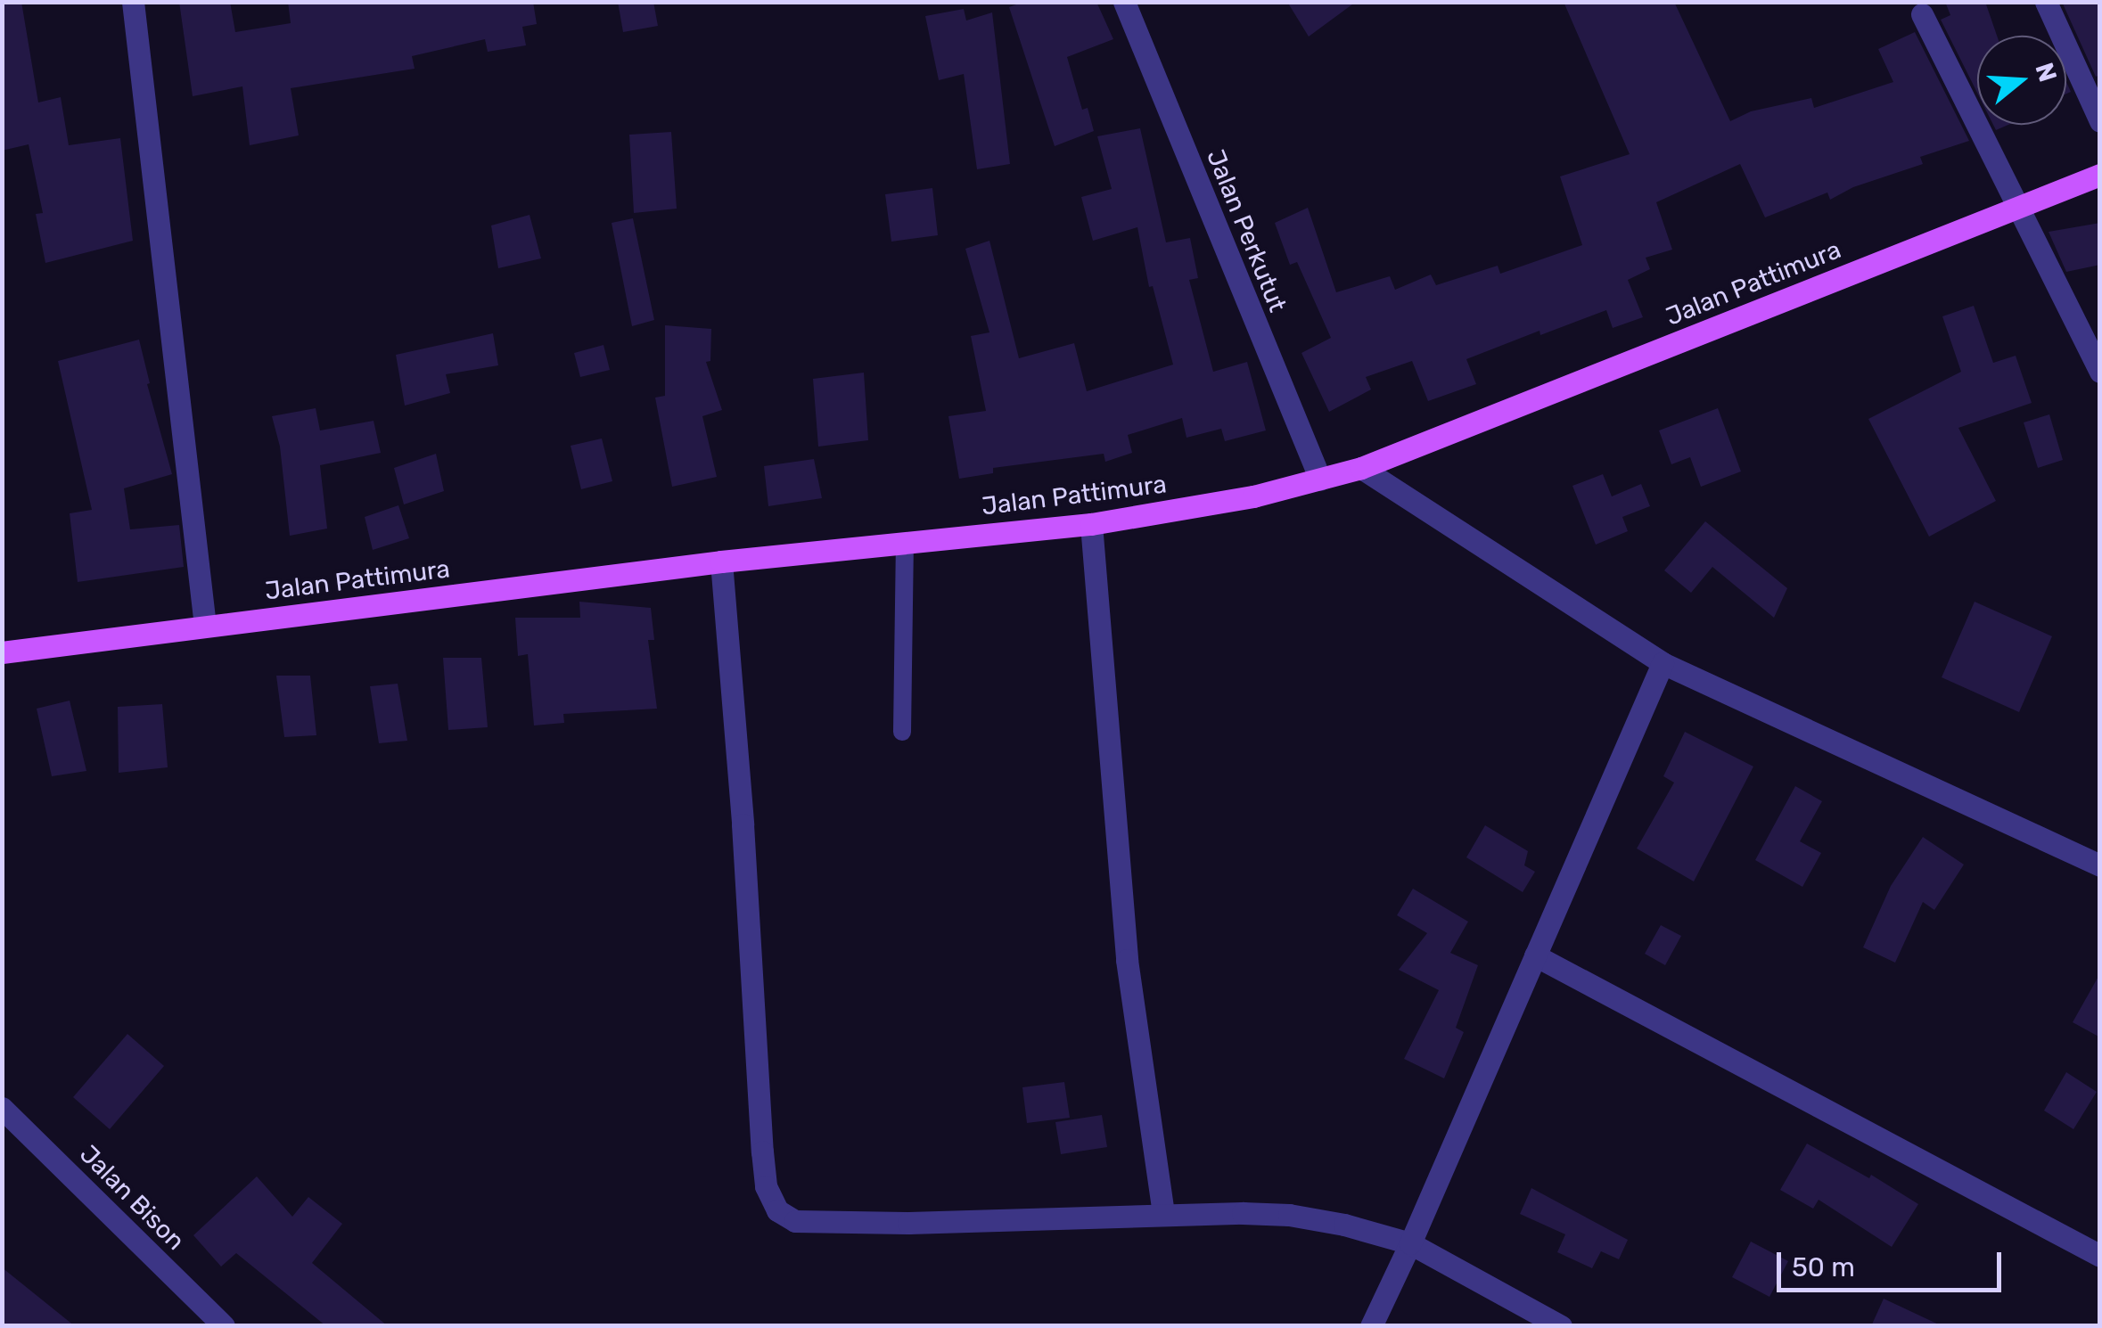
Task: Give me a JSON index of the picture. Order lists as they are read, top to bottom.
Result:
{
  "streets": {
    "main road": ["Jalan Pattimura"],
    "street": ["Jalan Perkutut", "Jalan Bison"]
  },
  "crossings": [
    ["Jalan Perkutut", "Jalan Pattimura"]
  ],
  "scale_bar": "50 m",
  "north": "right"
}
